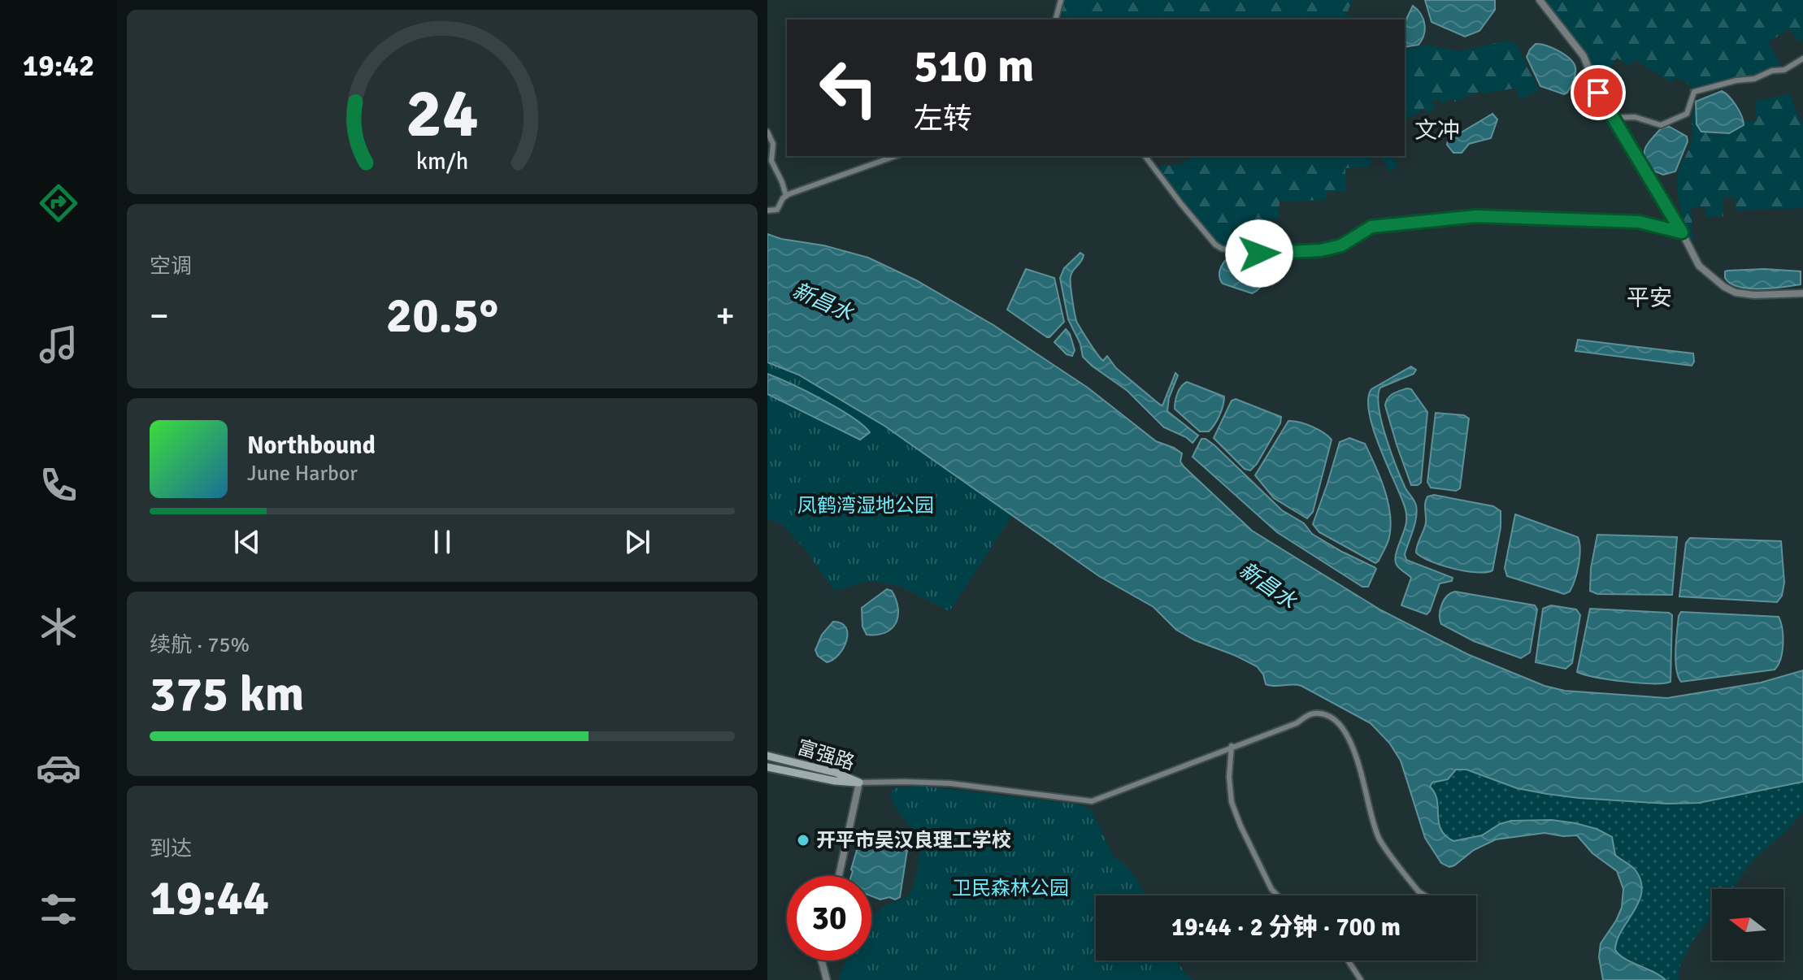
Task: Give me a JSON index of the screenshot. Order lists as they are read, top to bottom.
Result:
{
  "streets": {
    "main road": ["富强路"]
  },
  "districts": ["文冲", "平安"],
  "water": ["新昌水"],
  "parks": ["凤鹤湾湿地公园", "卫民森林公园"],
  "places": ["开平市吴汉良理工学校"],
  "north": "left",
  "page": {
    "tabs": "19:42",
    "turn": ["510 m", "左转"],
    "tile": [
      "空调",
      ["续航 · 75%", "375 km"],
      ["到达", "19:44"]
    ],
    "heat": ["−", "20.5°", "+"],
    "song": ["Northbound", "June Harbor"],
    "limit": "30",
    "trip": "19:44 · 2 分钟 · 700 m",
    "gauge": ["24", "km/h"]
  }
}
